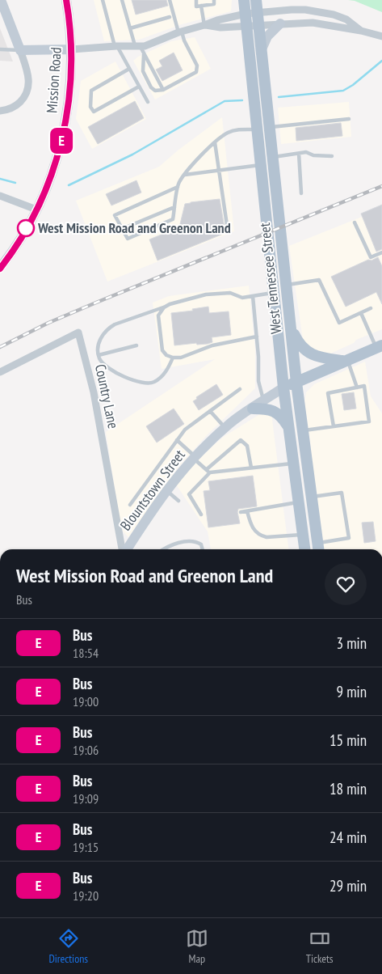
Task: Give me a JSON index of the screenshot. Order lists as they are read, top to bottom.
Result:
{
  "streets": {
    "main road": ["Mission Road", "West Tennessee Street", "Blountstown Street"],
    "street": ["Country Lane"]
  },
  "crossings": [
    ["West Tennessee Street", "Blountstown Street"]
  ],
  "places": ["West Mission Road and Greenon Land"],
  "lines": ["bus line E"],
  "page": {
    "on_map": "E",
    "heading": ["West Mission Road and Greenon Land", "Bus"],
    "list": [
      {
        "mark": "E",
        "name": "Bus",
        "note": "18:54",
        "value": "3 min"
      },
      {
        "mark": "E",
        "name": "Bus",
        "note": "19:00",
        "value": "9 min"
      },
      {
        "mark": "E",
        "name": "Bus",
        "note": "19:06",
        "value": "15 min"
      },
      {
        "mark": "E",
        "name": "Bus",
        "note": "19:09",
        "value": "18 min"
      },
      {
        "mark": "E",
        "name": "Bus",
        "note": "19:15",
        "value": "24 min"
      },
      {
        "mark": "E",
        "name": "Bus",
        "note": "19:20",
        "value": "29 min"
      }
    ],
    "tabs": ["Directions", "Map", "Tickets"]
  }
}
